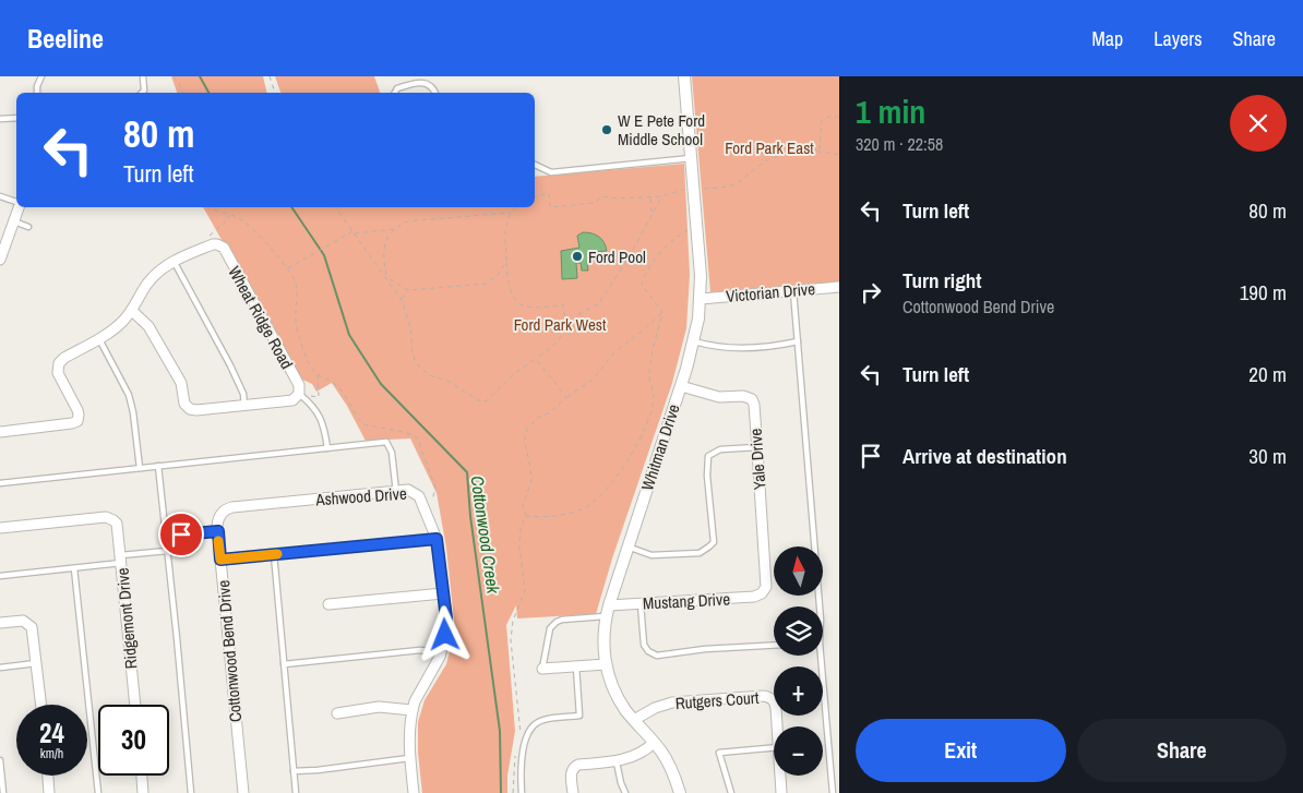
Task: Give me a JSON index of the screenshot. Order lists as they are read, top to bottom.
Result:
{
  "streets": {
    "street": [
      "Victorian Drive",
      "Wheat Ridge Road",
      "Whitman Drive",
      "Yale Drive",
      "Ashwood Drive",
      "Mustang Drive",
      "Ridgemont Drive",
      "Cottonwood Bend Drive",
      "Rutgers Court"
    ]
  },
  "crossings": [
    ["Victorian Drive", "Whitman Drive"],
    ["Whitman Drive", "Yale Drive"],
    ["Whitman Drive", "Mustang Drive"],
    ["Whitman Drive", "Rutgers Court"],
    ["Yale Drive", "Mustang Drive"],
    ["Ashwood Drive", "Cottonwood Bend Drive"]
  ],
  "water": ["Cottonwood Creek"],
  "parks": ["Ford Park East", "Ford Park West"],
  "places": ["W E Pete Ford Middle School", "Ford Pool"],
  "north": "top",
  "page": {
    "header": "Beeline",
    "nav": ["Map", "Layers", "Share"],
    "heading": ["1 min", "320 m · 22:58"],
    "turn": ["80 m", "Turn left"],
    "list": [
      {
        "name": "Turn left",
        "value": "80 m"
      },
      {
        "name": "Turn right",
        "note": "Cottonwood Bend Drive",
        "value": "190 m"
      },
      {
        "name": "Turn left",
        "value": "20 m"
      },
      {
        "name": "Arrive at destination",
        "value": "30 m"
      }
    ],
    "map_buttons": ["+", "−"],
    "speed": "24 km/h",
    "limit": "30",
    "buttons": ["Exit", "Share"]
  }
}
